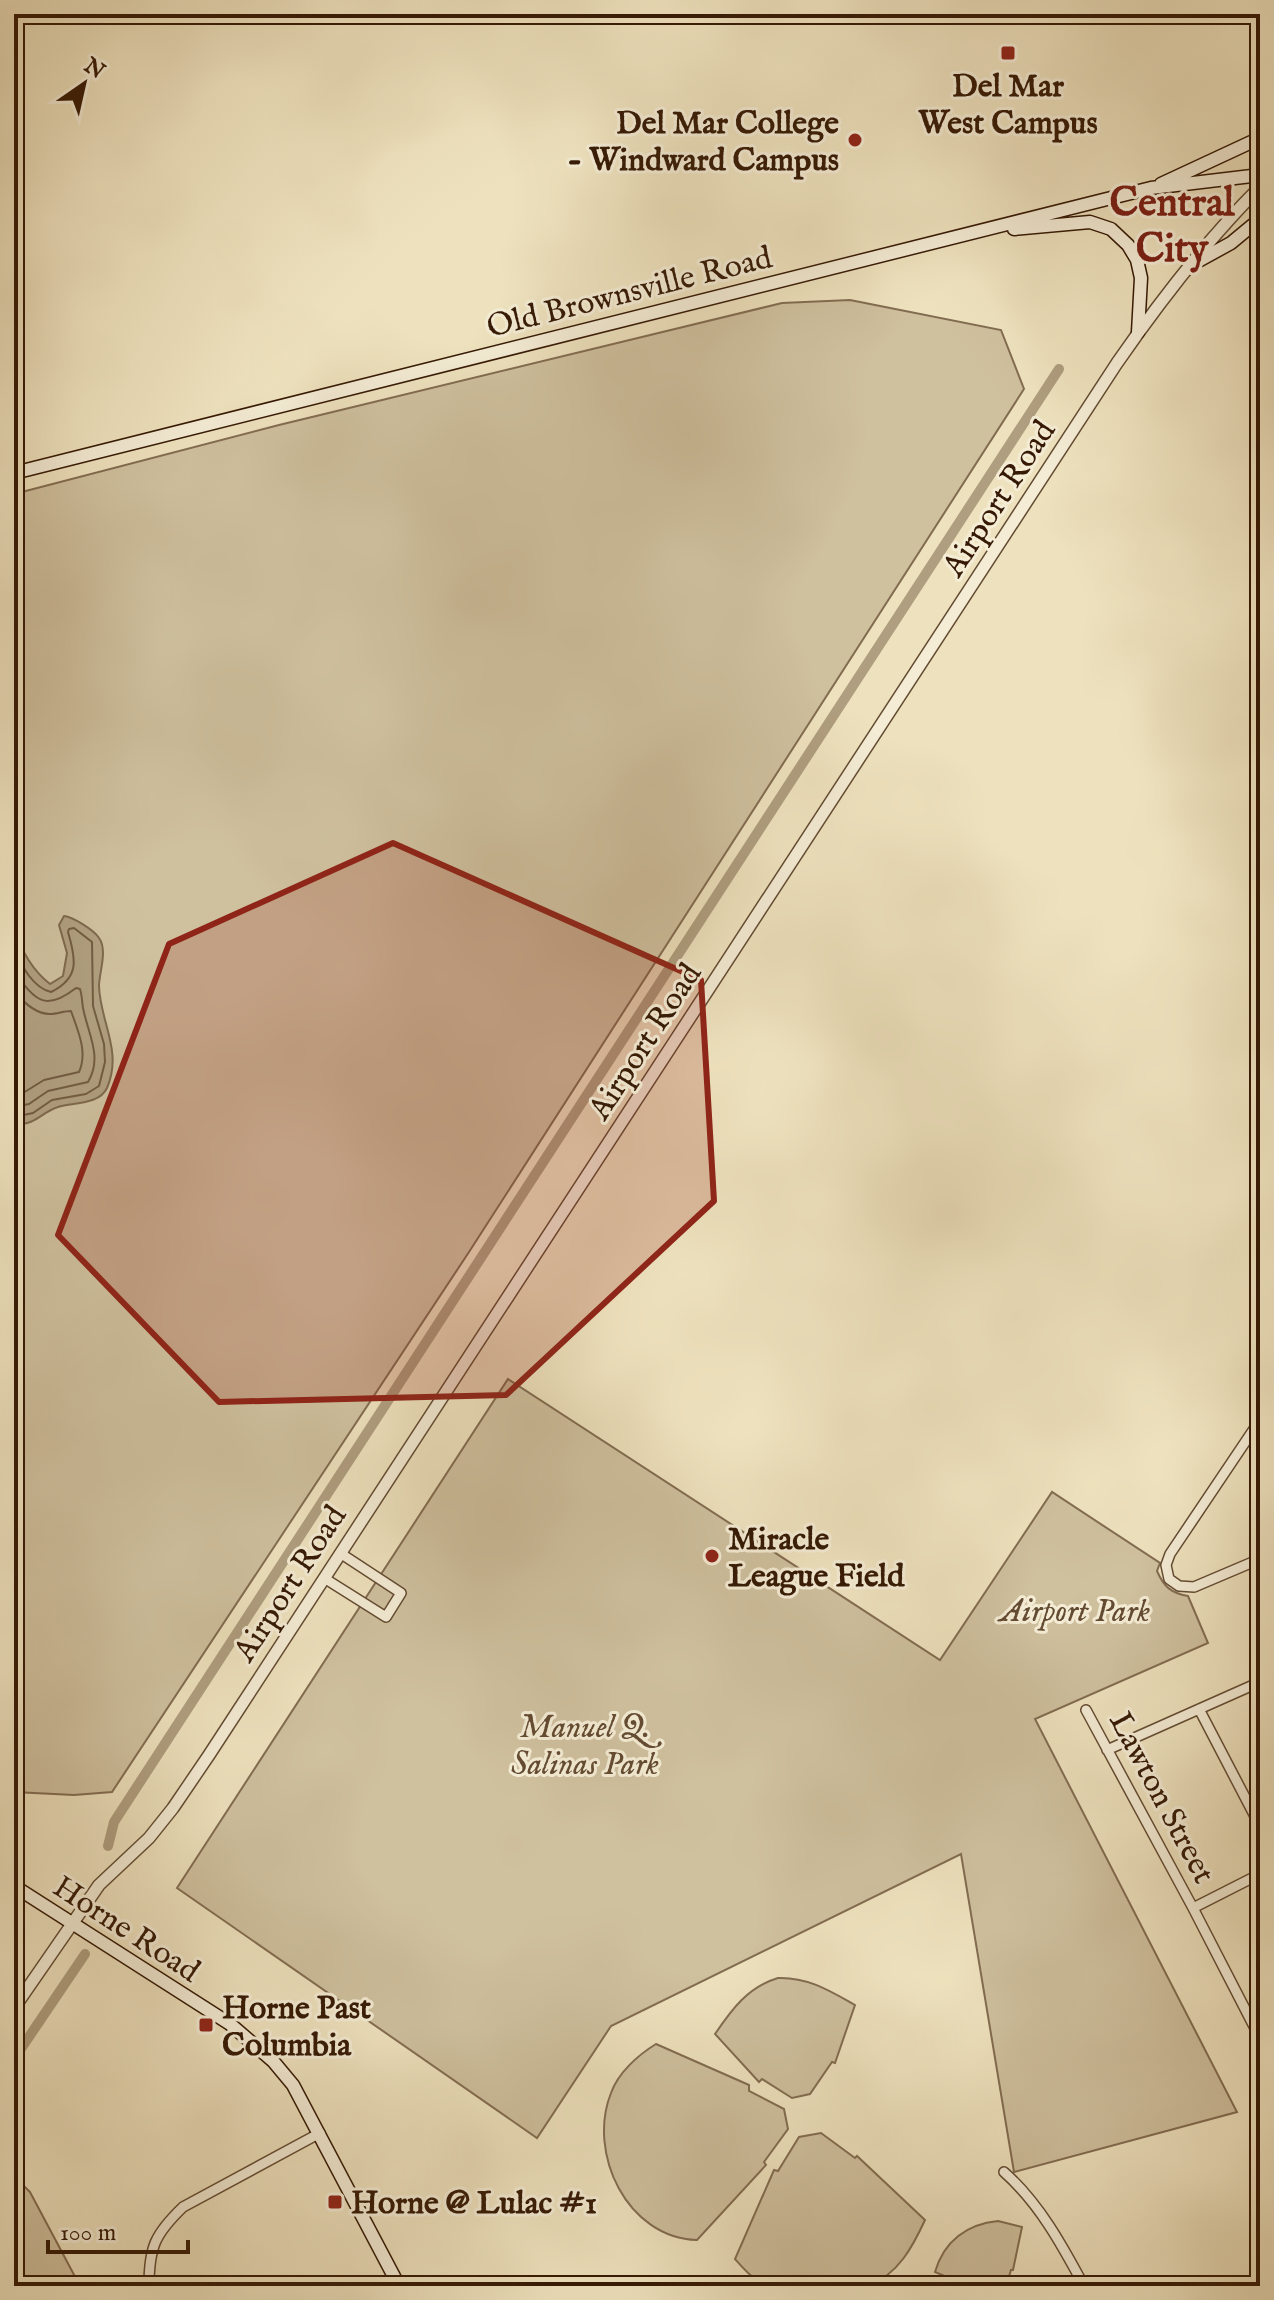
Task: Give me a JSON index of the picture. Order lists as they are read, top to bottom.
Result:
{
  "streets": {
    "main road": ["Old Brownsville Road", "Horne Road"],
    "street": ["Airport Road", "Lawton Street"]
  },
  "crossings": [
    ["Airport Road", "Horne Road"]
  ],
  "districts": ["Central City"],
  "parks": ["Airport Park", "Manuel Q. Salinas Park"],
  "places": {
    "transit": ["Del Mar West Campus", "Horne Past Columbia", "Horne @ Lulac #1"],
    "other": ["Del Mar College - Windward Campus", "Miracle League Field"]
  },
  "scale_bar": "100 m",
  "north": "top right"
}
